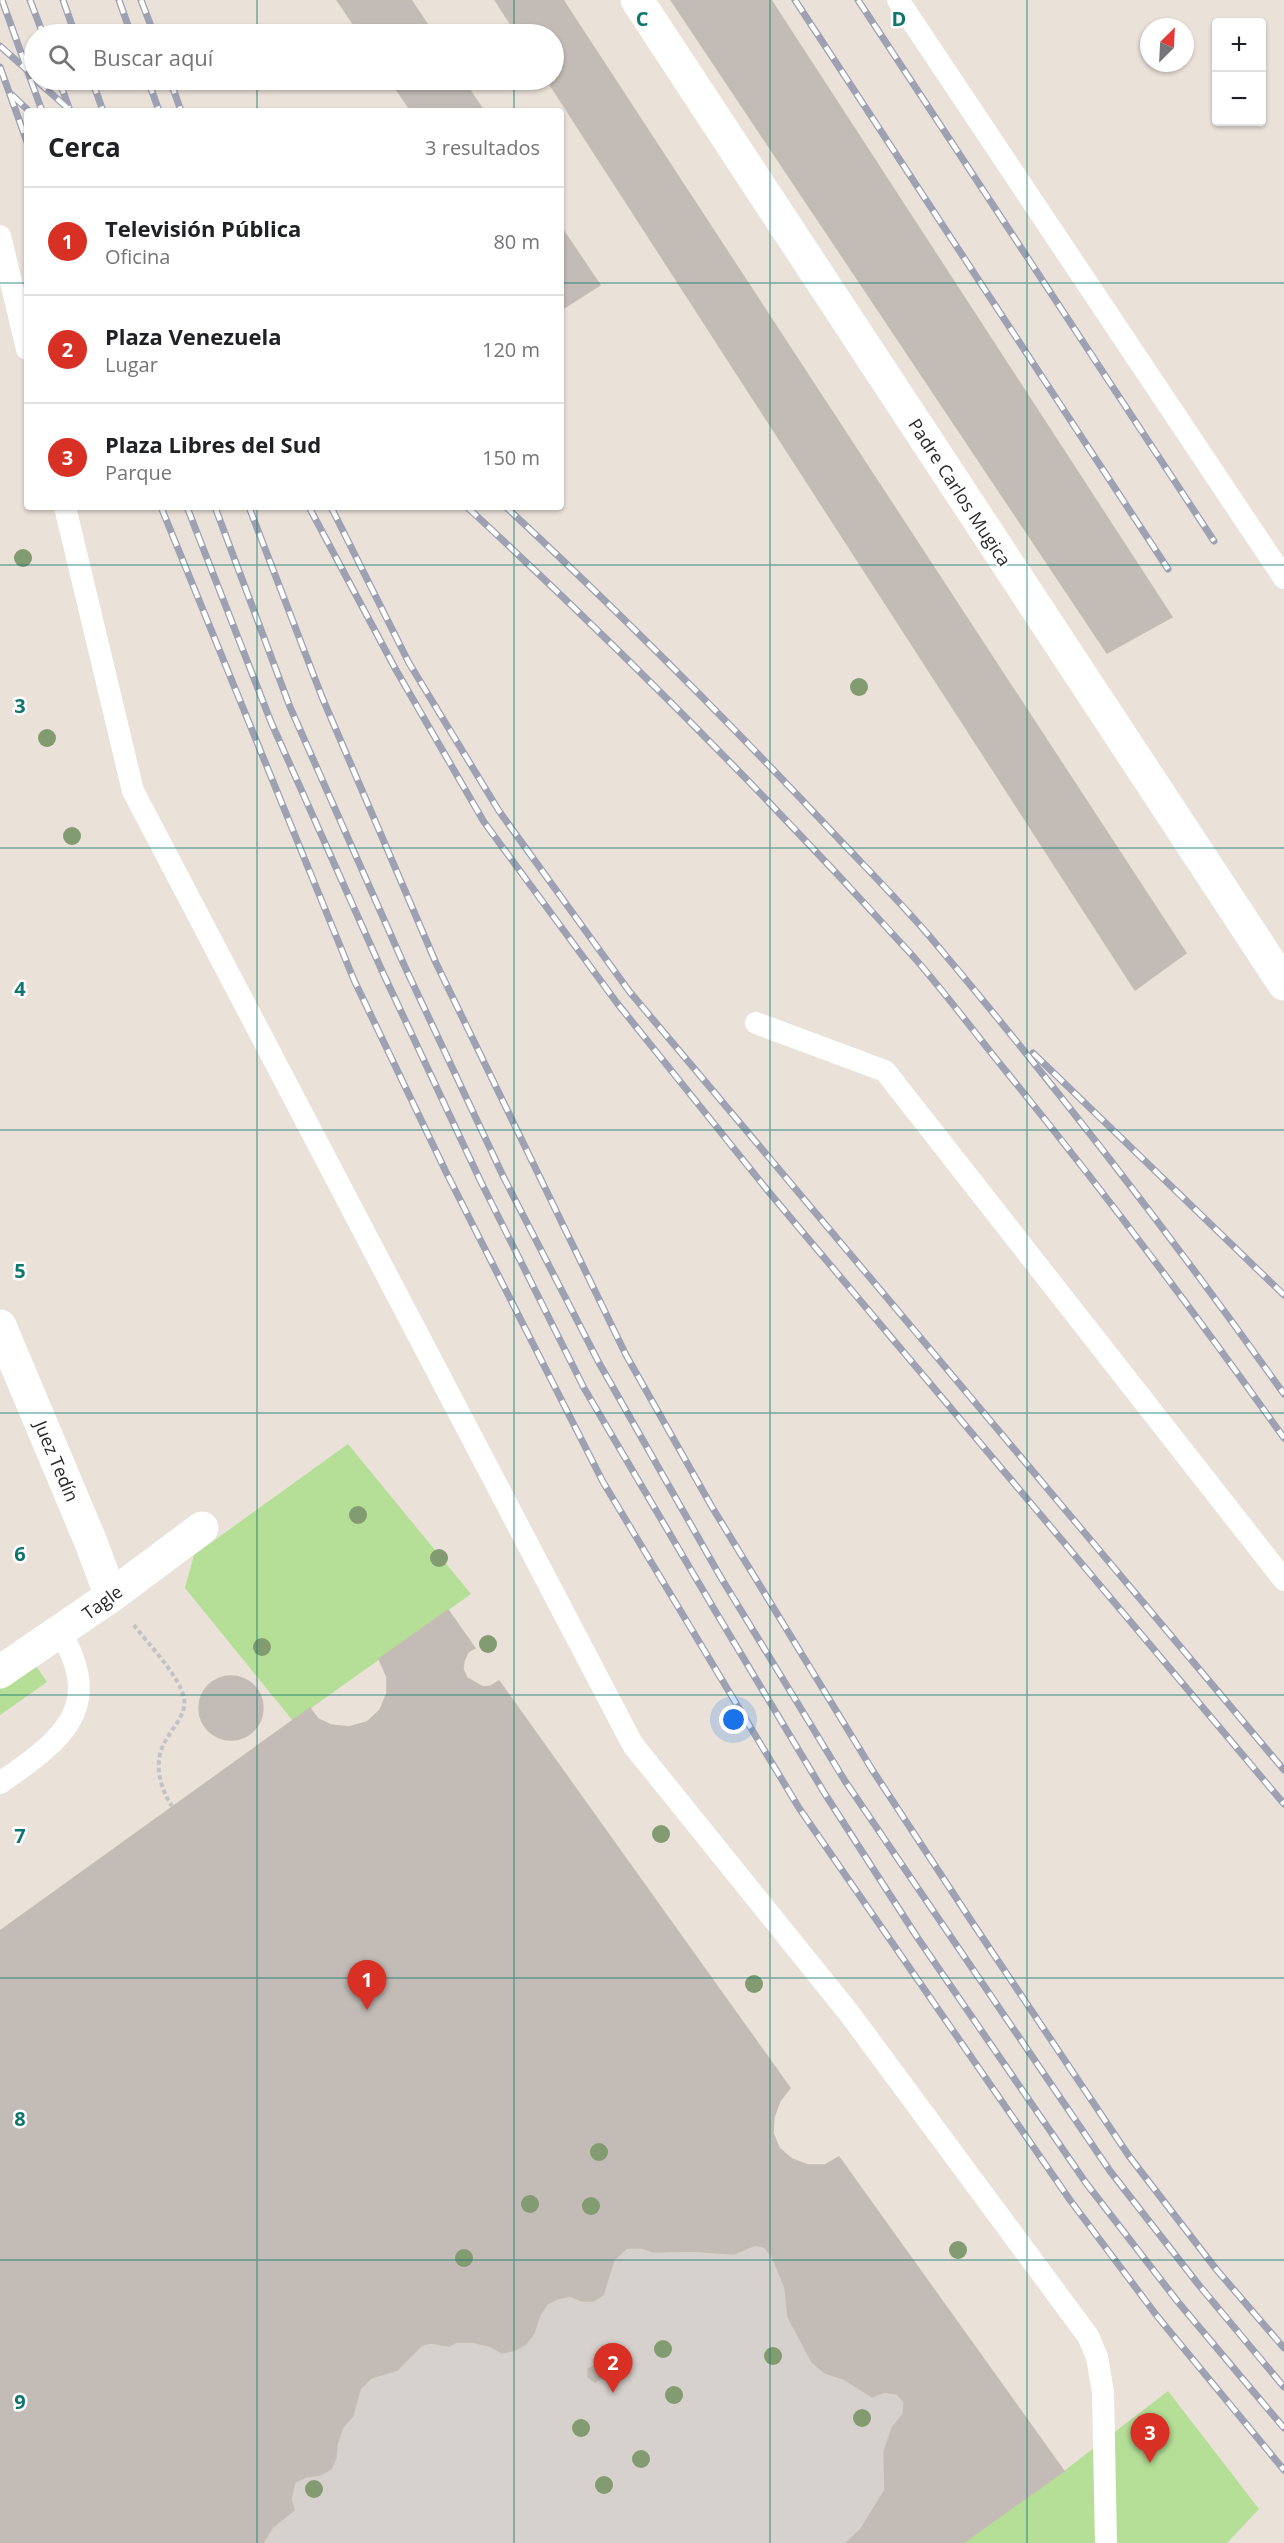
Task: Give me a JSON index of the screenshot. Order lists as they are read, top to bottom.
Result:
{
  "streets": {
    "street": ["Padre Carlos Mugica", "Juez Tedín", "Tagle"]
  },
  "crossings": [
    ["Juez Tedín", "Tagle"]
  ],
  "north": "top right",
  "page": {
    "map_buttons": ["+", "−"],
    "search": "Buscar aquí",
    "heading": ["Cerca", "3 resultados"],
    "list": [
      {
        "mark": "1",
        "name": "Televisión Pública",
        "note": "Oficina",
        "value": "80 m"
      },
      {
        "mark": "2",
        "name": "Plaza Venezuela",
        "note": "Lugar",
        "value": "120 m"
      },
      {
        "mark": "3",
        "name": "Plaza Libres del Sud",
        "note": "Parque",
        "value": "150 m"
      }
    ],
    "pins": ["1", "2", "3"]
  },
  "grid": {
    "columns": ["C", "D"],
    "rows": [
      "3",
      "4",
      "5",
      "6",
      "7",
      "8",
      "9"
    ]
  }
}
